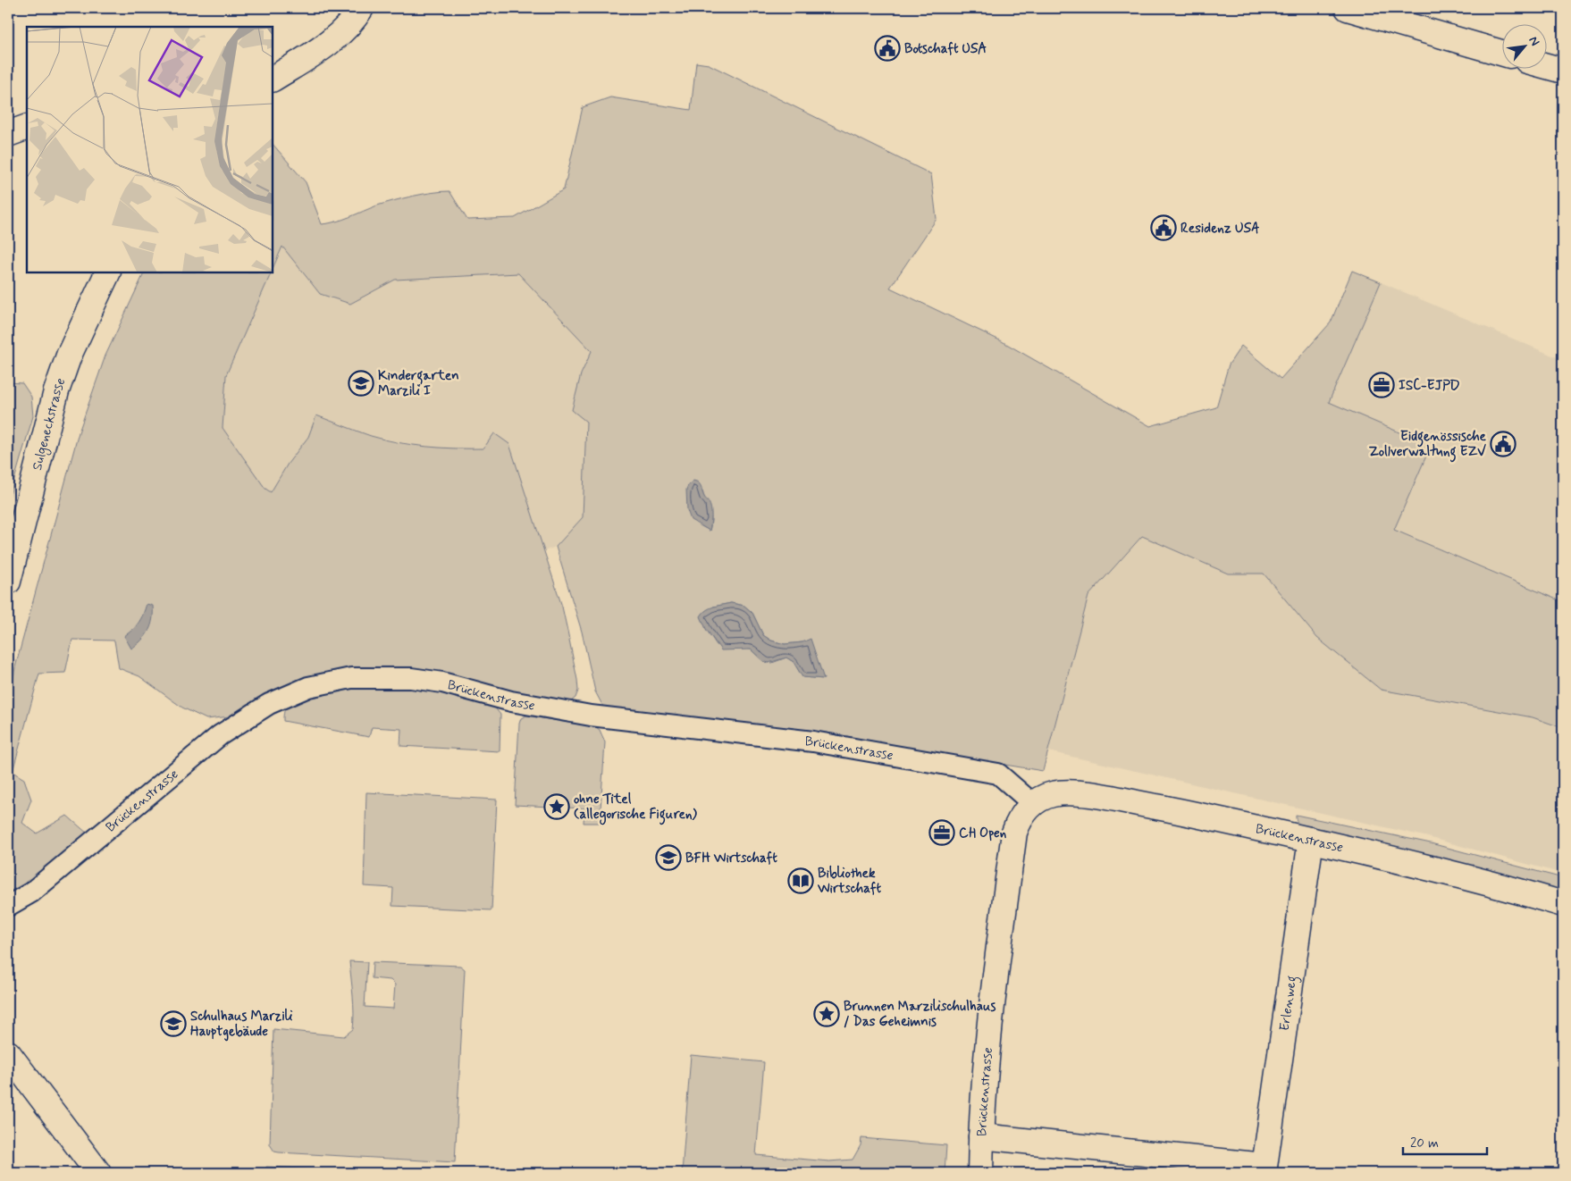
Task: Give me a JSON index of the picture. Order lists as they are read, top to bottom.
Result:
{
  "streets": {
    "street": ["Sulgeneckstrasse", "Brückenstrasse", "Erlenweg"]
  },
  "crossings": [
    ["Brückenstrasse", "Erlenweg"]
  ],
  "places": {
    "public building": ["Botschaft USA", "Residenz USA", "Eidgenössische Zollverwaltung EZV"],
    "school or university": ["Kindergarten Marzili I", "BFH Wirtschaft", "Schulhaus Marzili Hauptgebäude"],
    "office": ["ISC-EJPD", "CH Open"],
    "place": ["ohne Titel (allegorische Figuren)", "Brunnen Marzilischulhaus / Das Geheimnis"],
    "library": ["Bibliothek Wirtschaft"]
  },
  "scale_bar": "20 m",
  "north": "top right"
}
